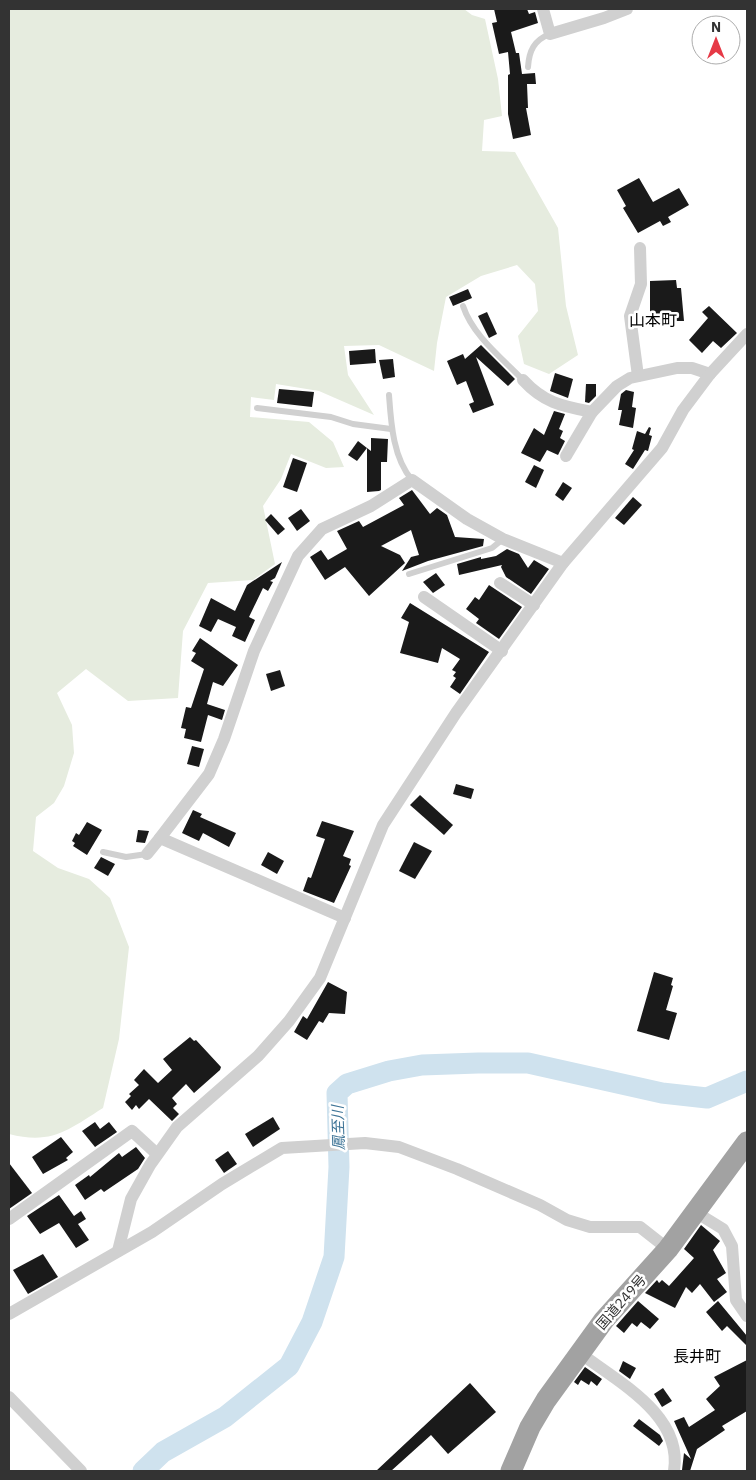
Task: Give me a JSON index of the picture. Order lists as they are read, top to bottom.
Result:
{
  "streets": {
    "highway": ["国道249号"]
  },
  "districts": ["山本町", "長井町"],
  "water": ["鳳至川"],
  "north": "top"
}
